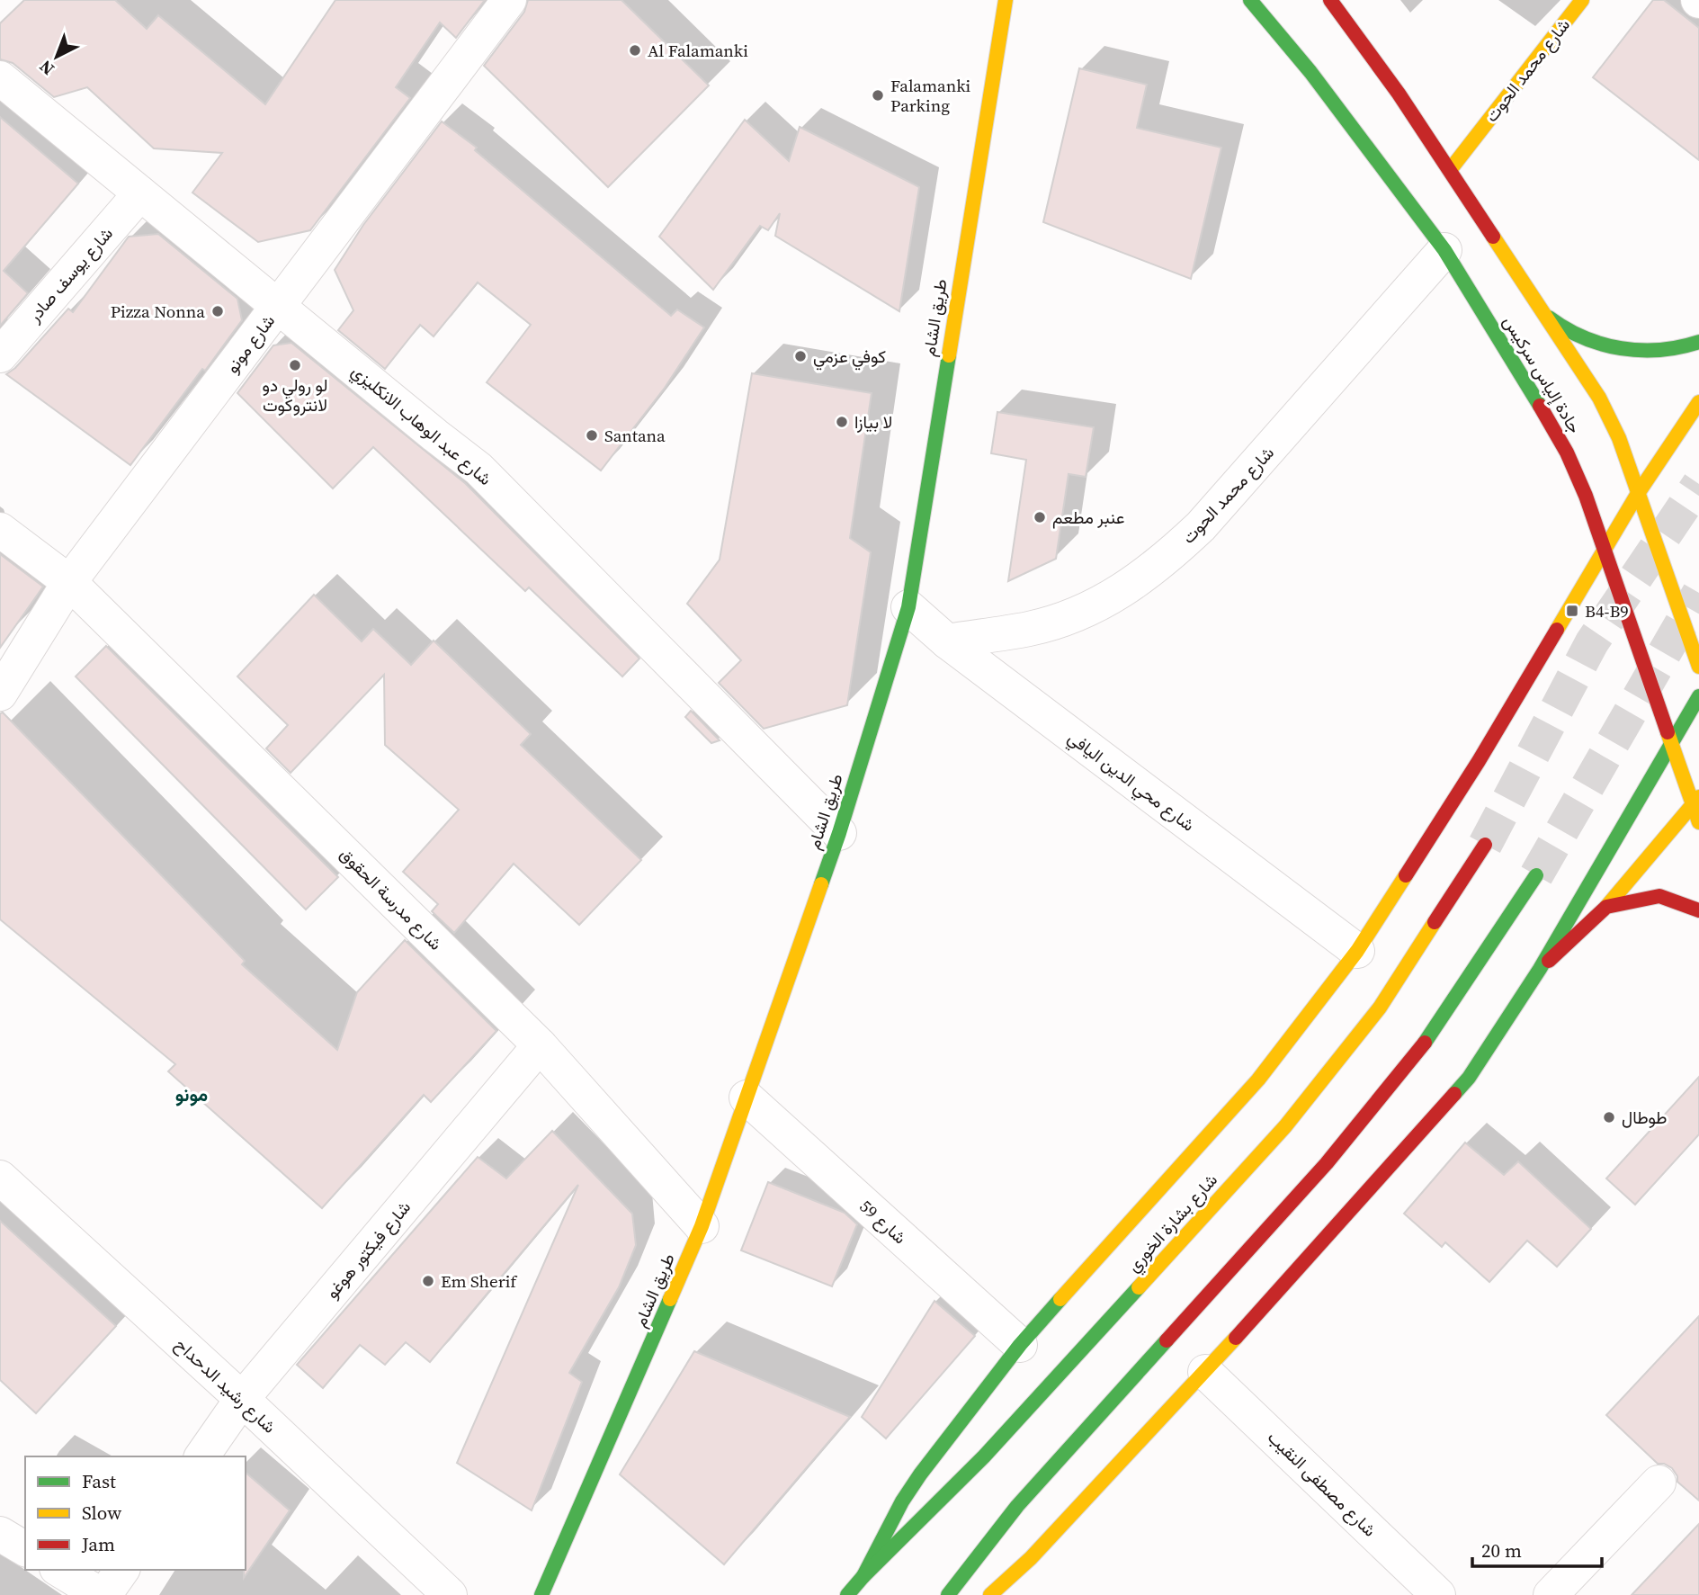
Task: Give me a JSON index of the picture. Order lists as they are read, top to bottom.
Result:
{
  "streets": {
    "main road": [
      "شارع محمد الحوت",
      "طريق الشام",
      "جادة إلياس سركيس",
      "شارع بشارة الخوري"
    ],
    "street": [
      "شارع يوسف صادر",
      "شارع مونو",
      "شارع عبد الوهاب الانكليزي",
      "شارع محي الدين اليافي",
      "شارع مدرسة الحقوق",
      "شارع 59",
      "شارع فيكتور هوغو",
      "شارع رشيد الدحداح",
      "شارع مصطفى النقيب"
    ]
  },
  "crossings": [
    ["شارع محمد الحوت", "جادة إلياس سركيس"],
    ["شارع محمد الحوت", "شارع محي الدين اليافي"],
    ["شارع يوسف صادر", "شارع عبد الوهاب الانكليزي"],
    ["طريق الشام", "شارع عبد الوهاب الانكليزي"],
    ["طريق الشام", "شارع محي الدين اليافي"],
    ["طريق الشام", "شارع مدرسة الحقوق"],
    ["طريق الشام", "شارع 59"],
    ["شارع مونو", "شارع عبد الوهاب الانكليزي"],
    ["شارع مونو", "شارع مدرسة الحقوق"],
    ["شارع مدرسة الحقوق", "شارع فيكتور هوغو"],
    ["شارع فيكتور هوغو", "شارع رشيد الدحداح"]
  ],
  "districts": ["مونو"],
  "places": {
    "other": [
      "Al Falamanki",
      "Falamanki Parking",
      "Pizza Nonna",
      "كوفي عزمي",
      "لو رولي دو لانتروكوت",
      "لا بيازا",
      "Santana",
      "عنبر مطعم",
      "طوطال",
      "Em Sherif"
    ],
    "transit": ["B4-B9"]
  },
  "legend": ["Fast", "Slow", "Jam"],
  "scale_bar": "20 m",
  "north": "bottom left"
}
